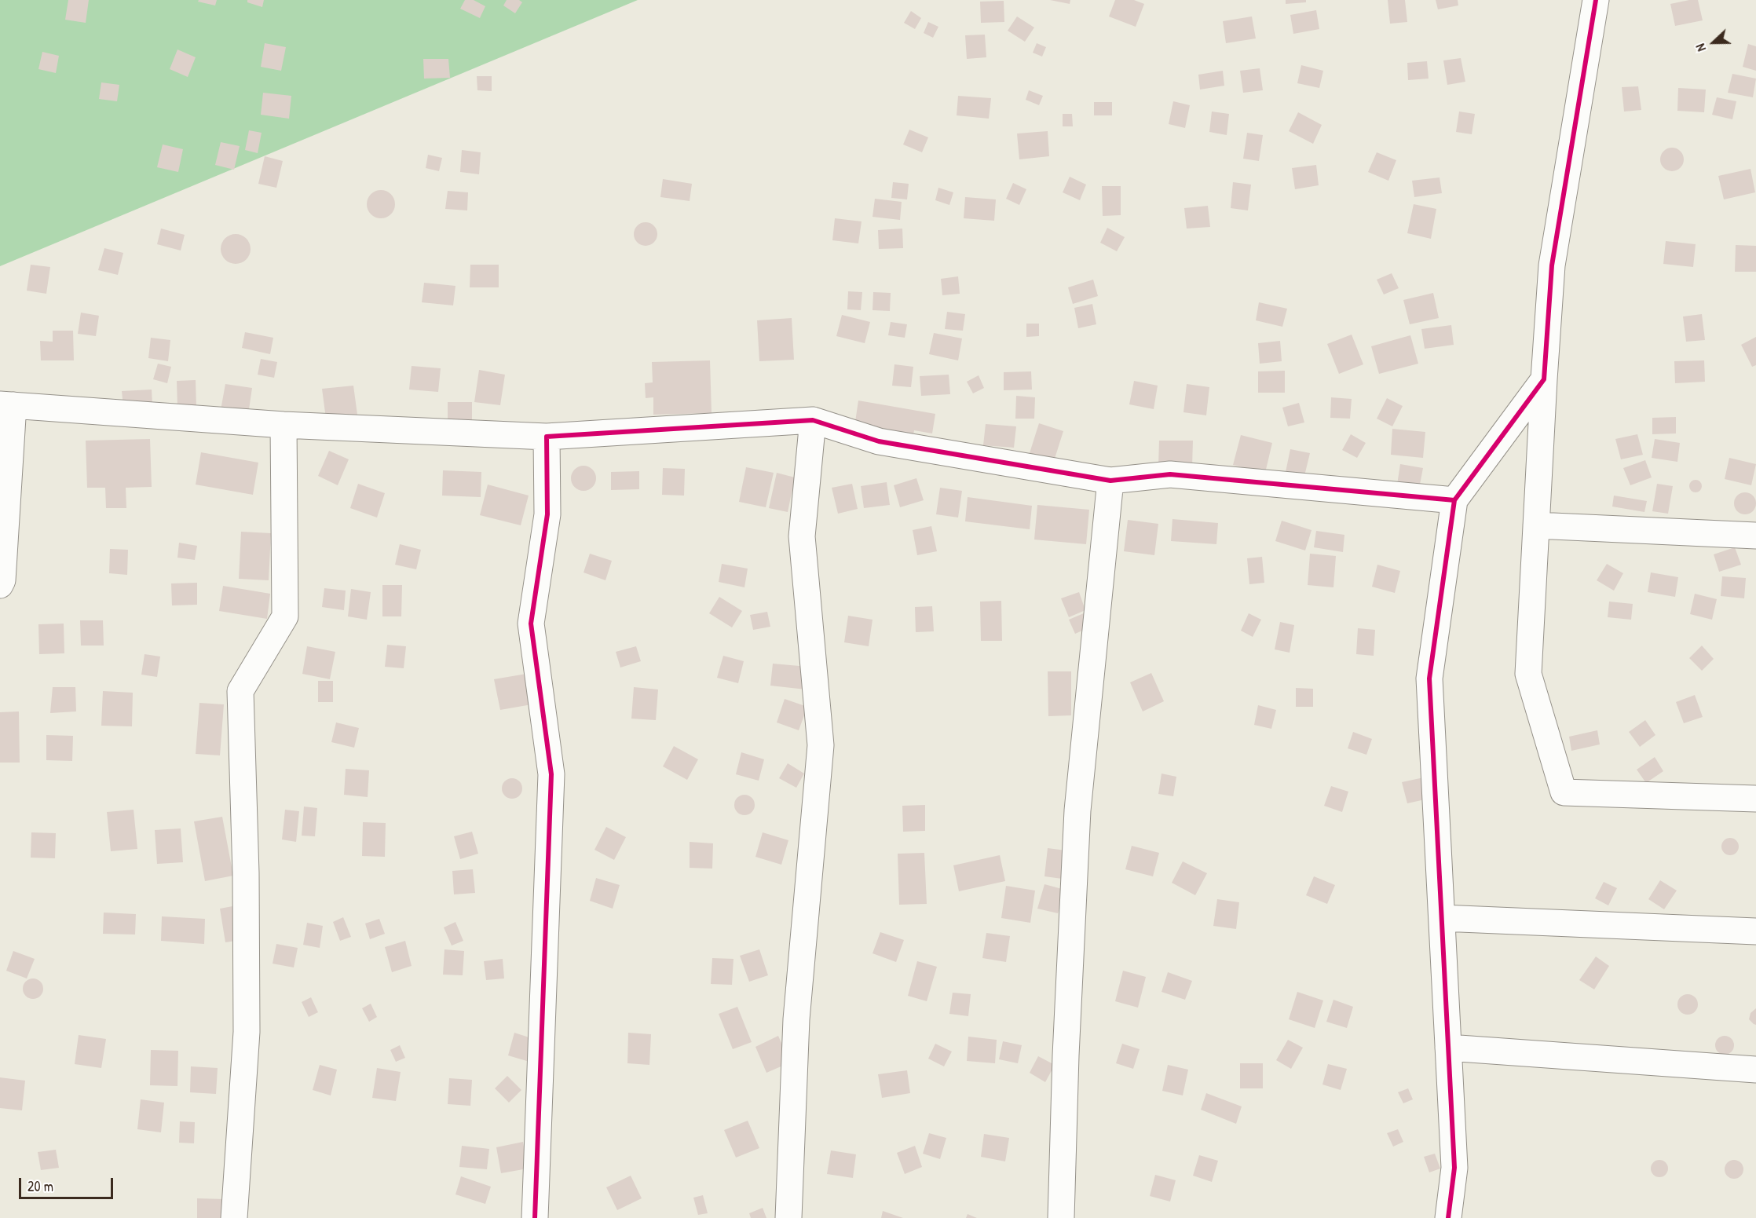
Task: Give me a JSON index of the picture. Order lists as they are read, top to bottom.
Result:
{
  "scale_bar": "20 m",
  "north": "left"
}
